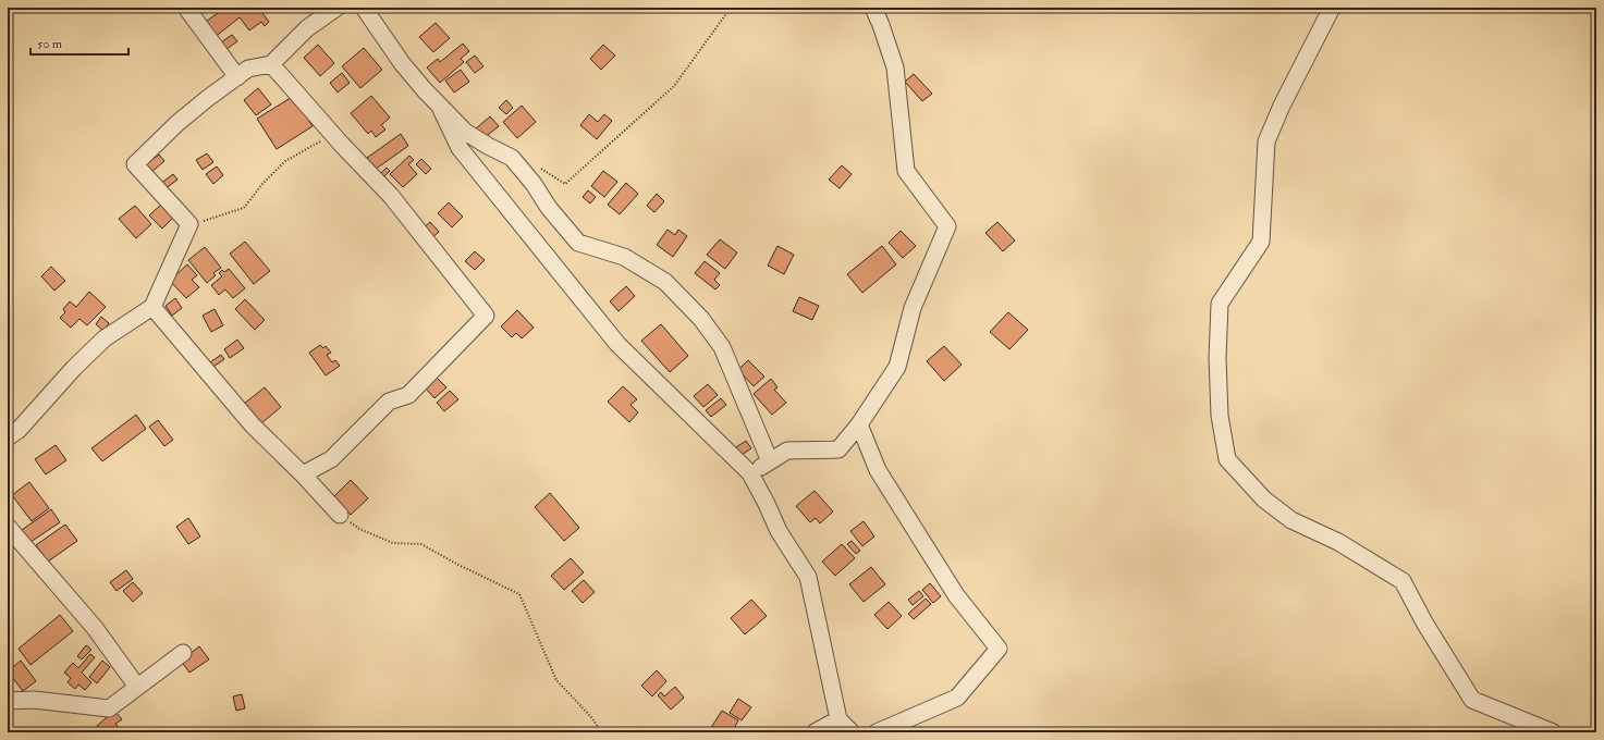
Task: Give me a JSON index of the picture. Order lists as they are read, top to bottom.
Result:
{
  "scale_bar": "50 m"
}
